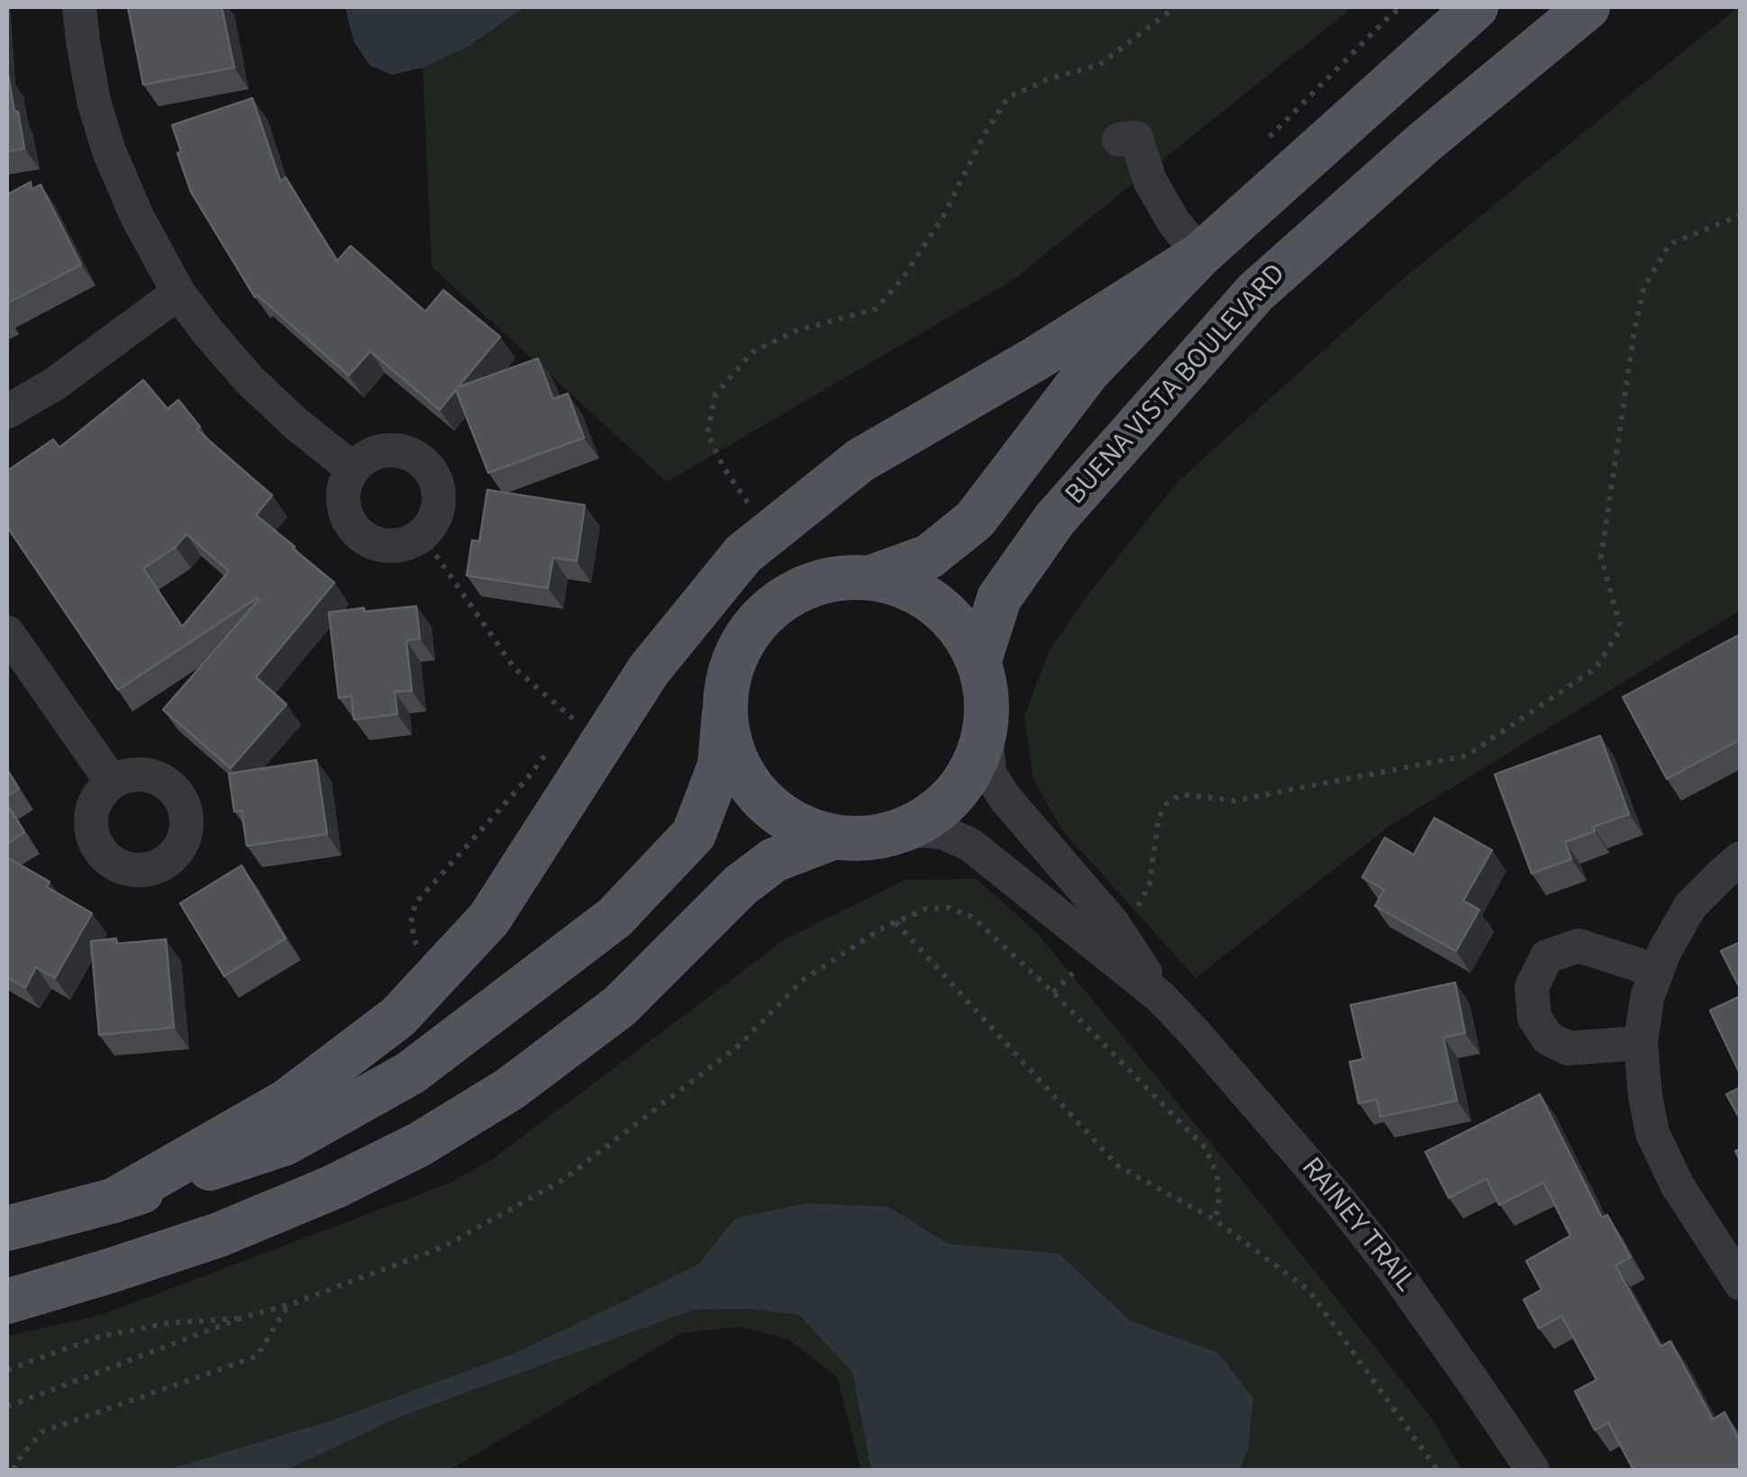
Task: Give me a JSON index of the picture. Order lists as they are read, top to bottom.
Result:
{
  "streets": {
    "main road": ["BUENA VISTA BOULEVARD"],
    "street": ["RAINEY TRAIL"]
  },
  "crossings": [
    ["BUENA VISTA BOULEVARD", "RAINEY TRAIL"]
  ]
}
